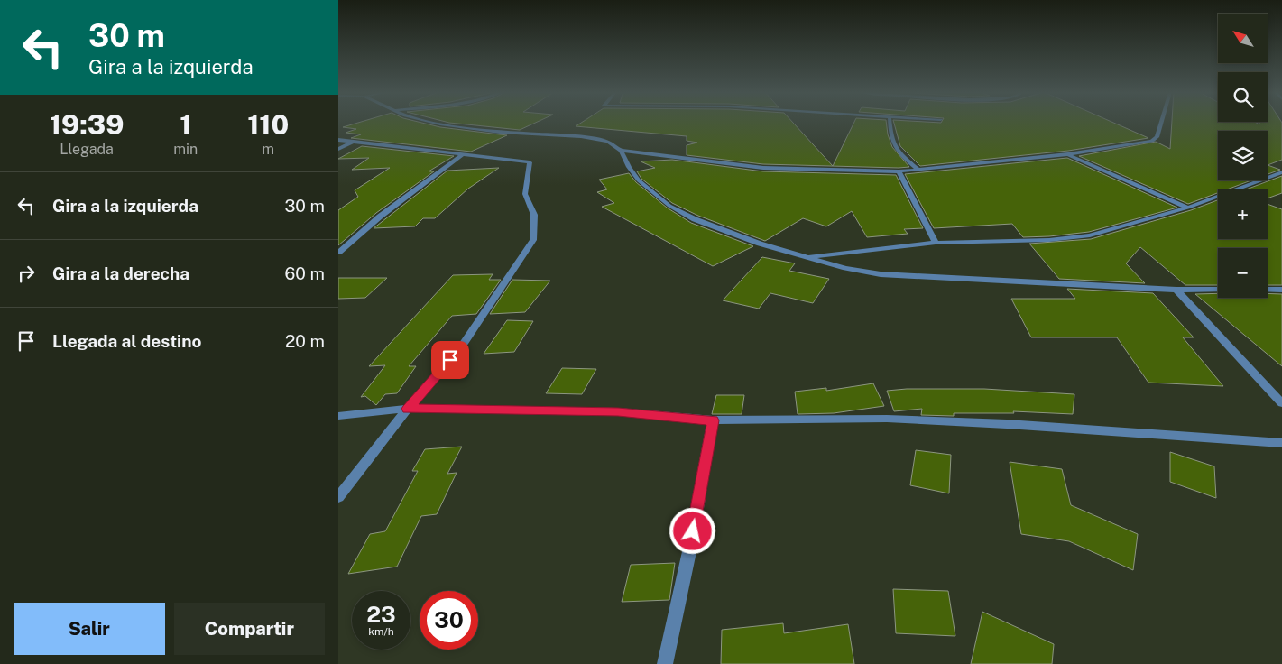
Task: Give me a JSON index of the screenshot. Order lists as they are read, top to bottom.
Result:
{
  "north": "top left",
  "page": {
    "turn": ["30 m", "Gira a la izquierda"],
    "map_buttons": ["+", "−"],
    "eta": [
      "19:39",
      "Llegada",
      "1",
      "min",
      "110",
      "m"
    ],
    "list": [
      {
        "name": "Gira a la izquierda",
        "value": "30 m"
      },
      {
        "name": "Gira a la derecha",
        "value": "60 m"
      },
      {
        "name": "Llegada al destino",
        "value": "20 m"
      }
    ],
    "speed": "23 km/h",
    "limit": "30",
    "buttons": ["Salir", "Compartir"]
  }
}
